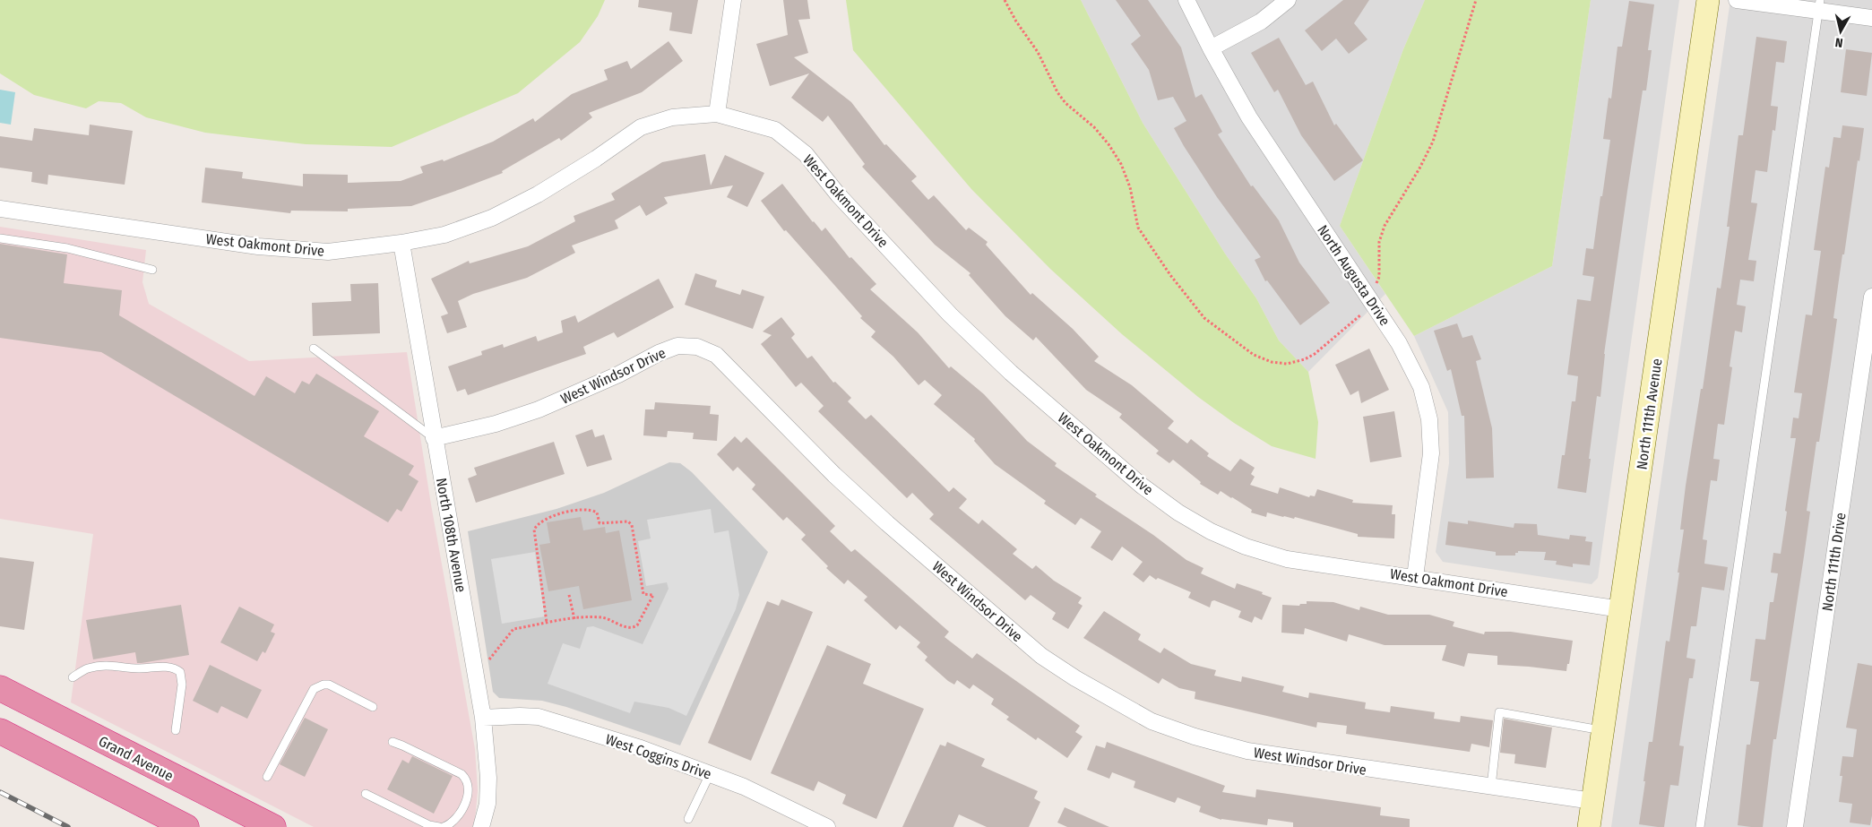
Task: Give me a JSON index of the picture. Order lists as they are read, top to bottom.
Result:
{
  "streets": {
    "highway": ["Grand Avenue"],
    "street": [
      "West Oakmont Drive",
      "North Augusta Drive",
      "West Windsor Drive",
      "North 111th Avenue",
      "North 108th Avenue",
      "North 111th Drive",
      "West Coggins Drive"
    ]
  },
  "crossings": [
    ["West Oakmont Drive", "North Augusta Drive"],
    ["West Oakmont Drive", "North 111th Avenue"],
    ["West Oakmont Drive", "North 108th Avenue"],
    ["West Windsor Drive", "North 111th Avenue"],
    ["West Windsor Drive", "North 108th Avenue"],
    ["North 108th Avenue", "West Coggins Drive"]
  ],
  "north": "bottom"
}
